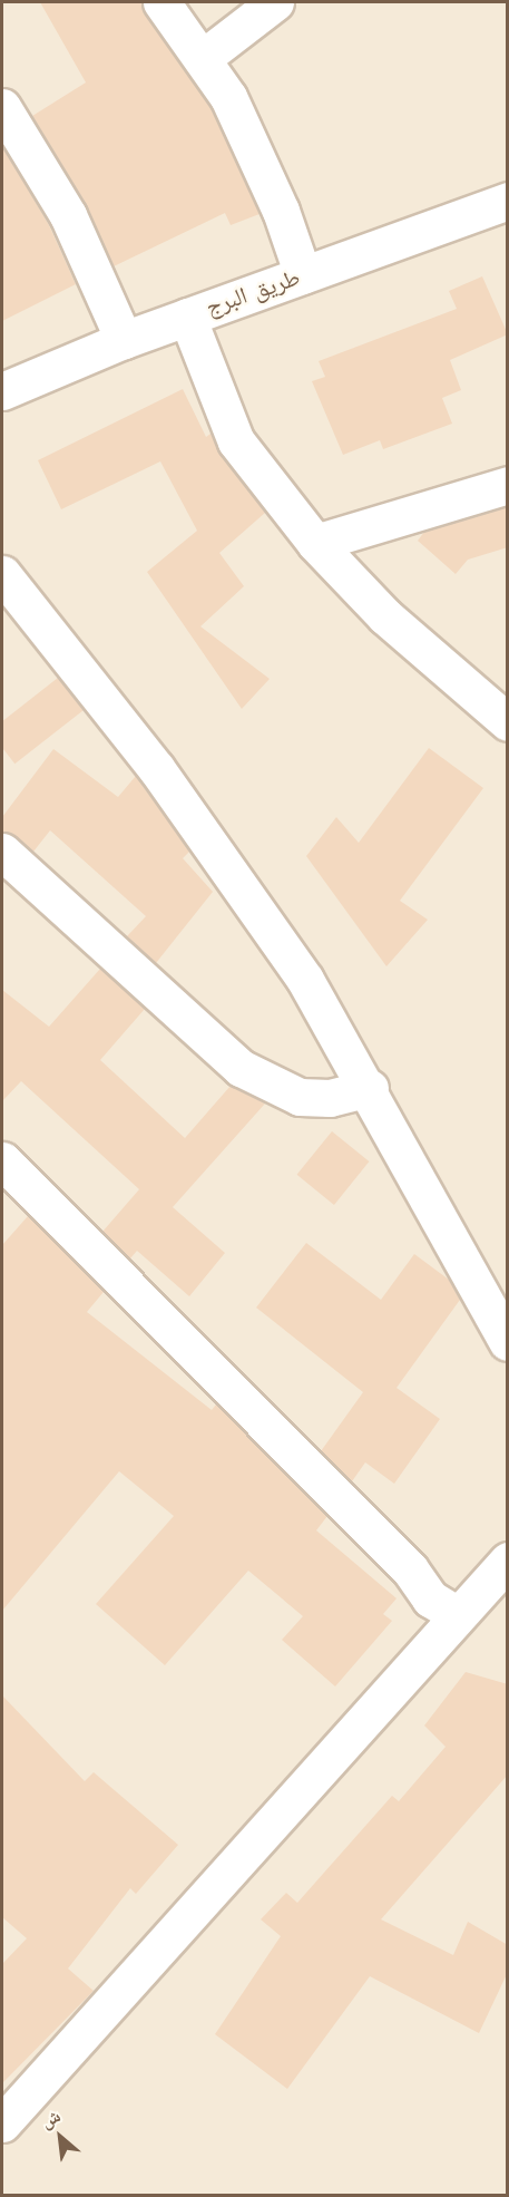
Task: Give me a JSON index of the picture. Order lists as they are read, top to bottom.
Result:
{
  "streets": {
    "street": ["طريق البرج"]
  },
  "north": "top left"
}
